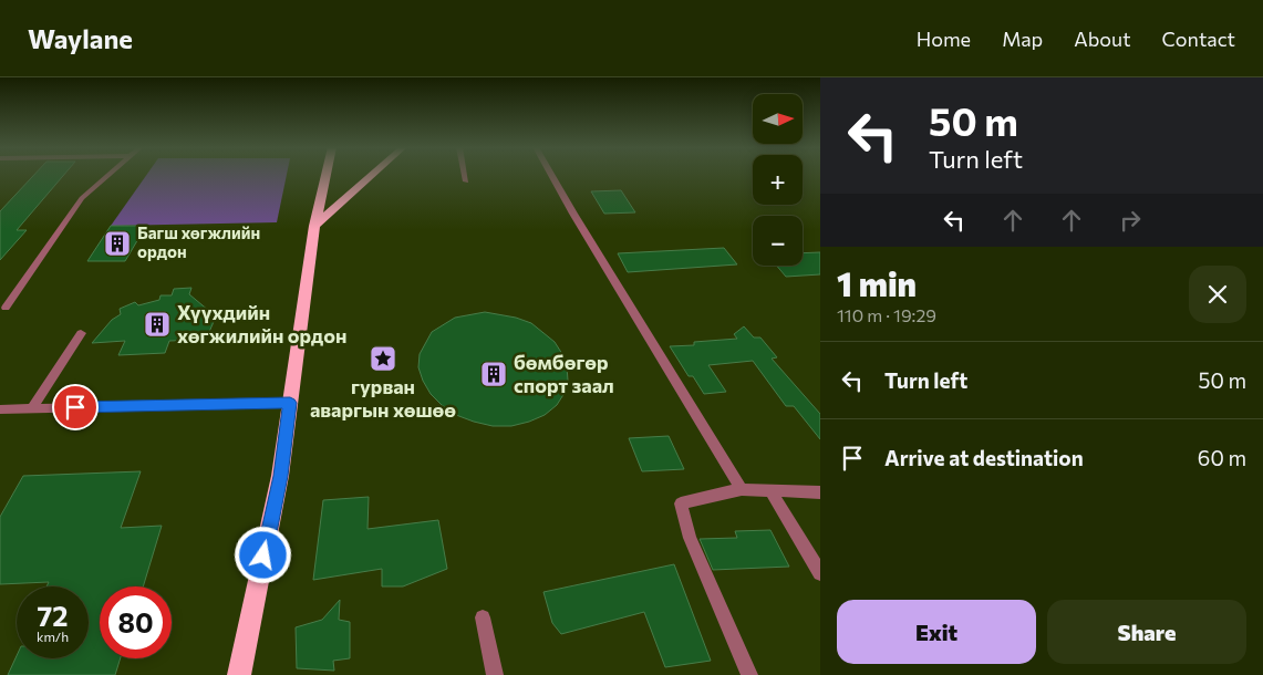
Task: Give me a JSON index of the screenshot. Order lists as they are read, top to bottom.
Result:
{
  "places": {
    "building": ["Багш хөгжлийн ордон", "Хүүхдийн хөгжилийн ордон", "бөмбөгөр спорт заал"],
    "place": ["гурван аваргын хөшөө"]
  },
  "north": "right",
  "page": {
    "header": "Waylane",
    "nav": [
      "Home",
      "Map",
      "About",
      "Contact"
    ],
    "turn": ["50 m", "Turn left"],
    "map_buttons": ["+", "−"],
    "heading": ["1 min", "110 m · 19:29"],
    "list": [
      {
        "name": "Turn left",
        "value": "50 m"
      },
      {
        "name": "Arrive at destination",
        "value": "60 m"
      }
    ],
    "speed": "72 km/h",
    "limit": "80",
    "buttons": ["Exit", "Share"]
  }
}
